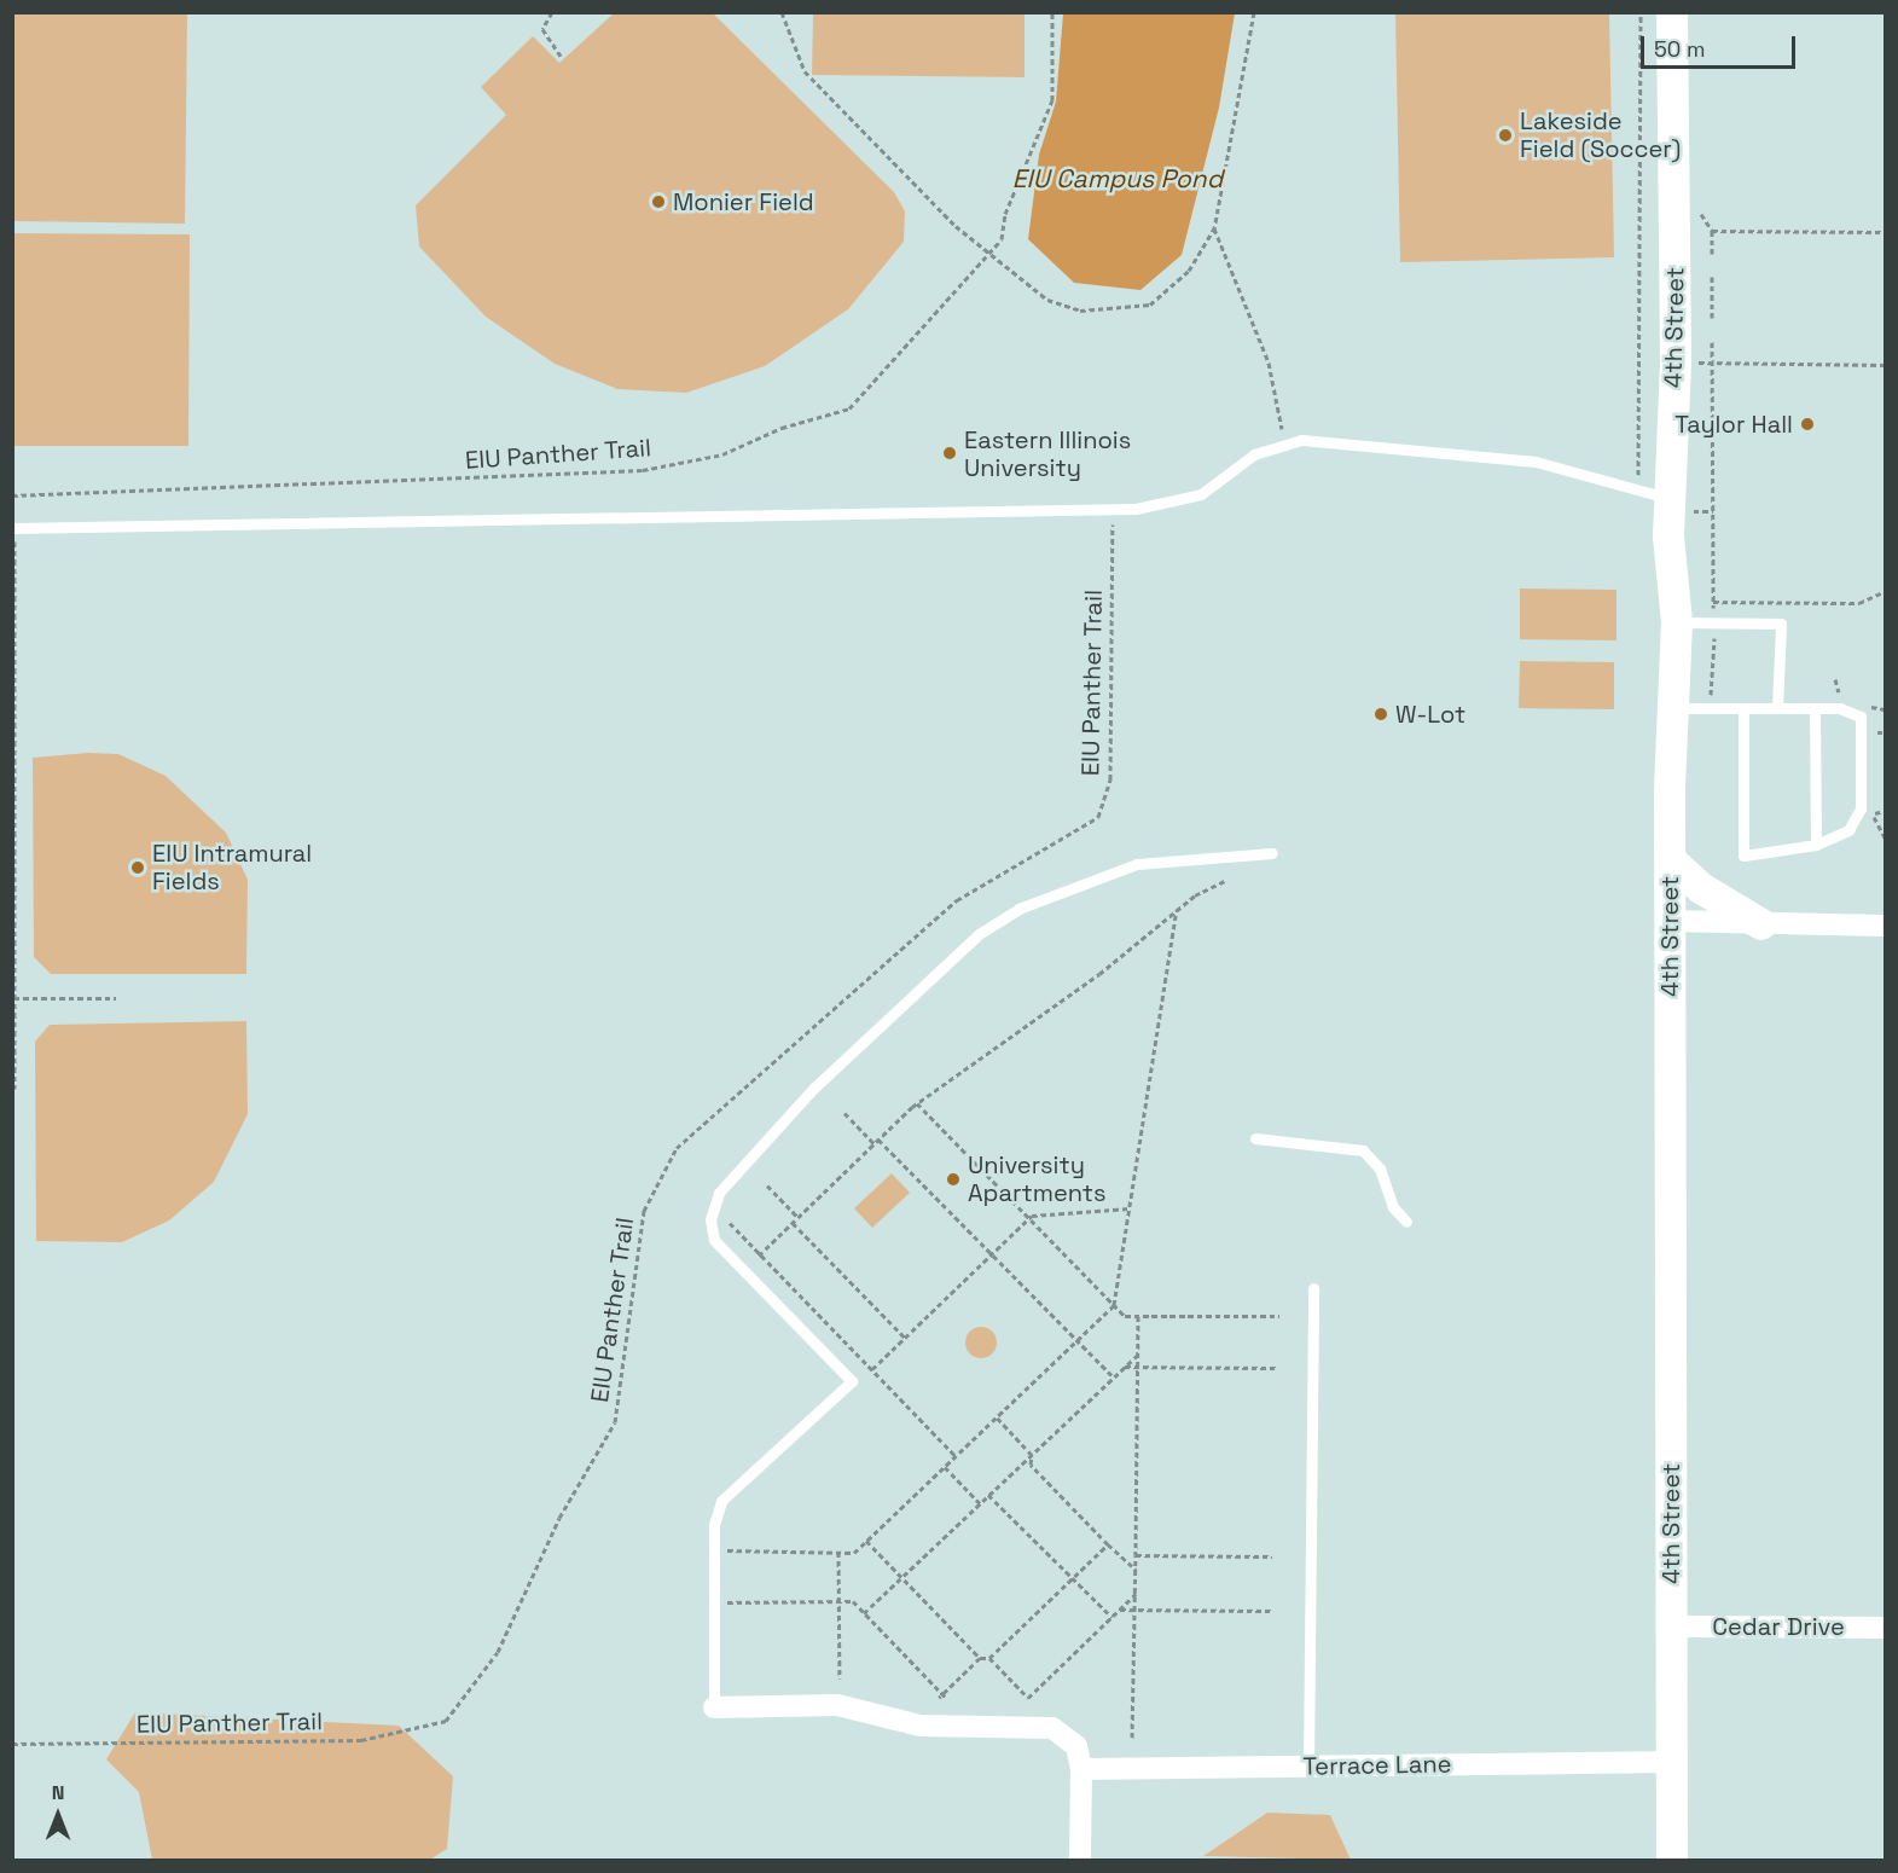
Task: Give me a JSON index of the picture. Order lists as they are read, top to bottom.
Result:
{
  "streets": {
    "street": ["4th Street", "Cedar Drive", "Terrace Lane"],
    "path": ["EIU Panther Trail"]
  },
  "crossings": [
    ["4th Street", "Cedar Drive"],
    ["4th Street", "Terrace Lane"]
  ],
  "water": ["EIU Campus Pond"],
  "places": [
    "Lakeside Field (Soccer)",
    "Monier Field",
    "Taylor Hall",
    "Eastern Illinois University",
    "W-Lot",
    "EIU Intramural Fields",
    "University Apartments"
  ],
  "scale_bar": "50 m",
  "north": "top"
}
